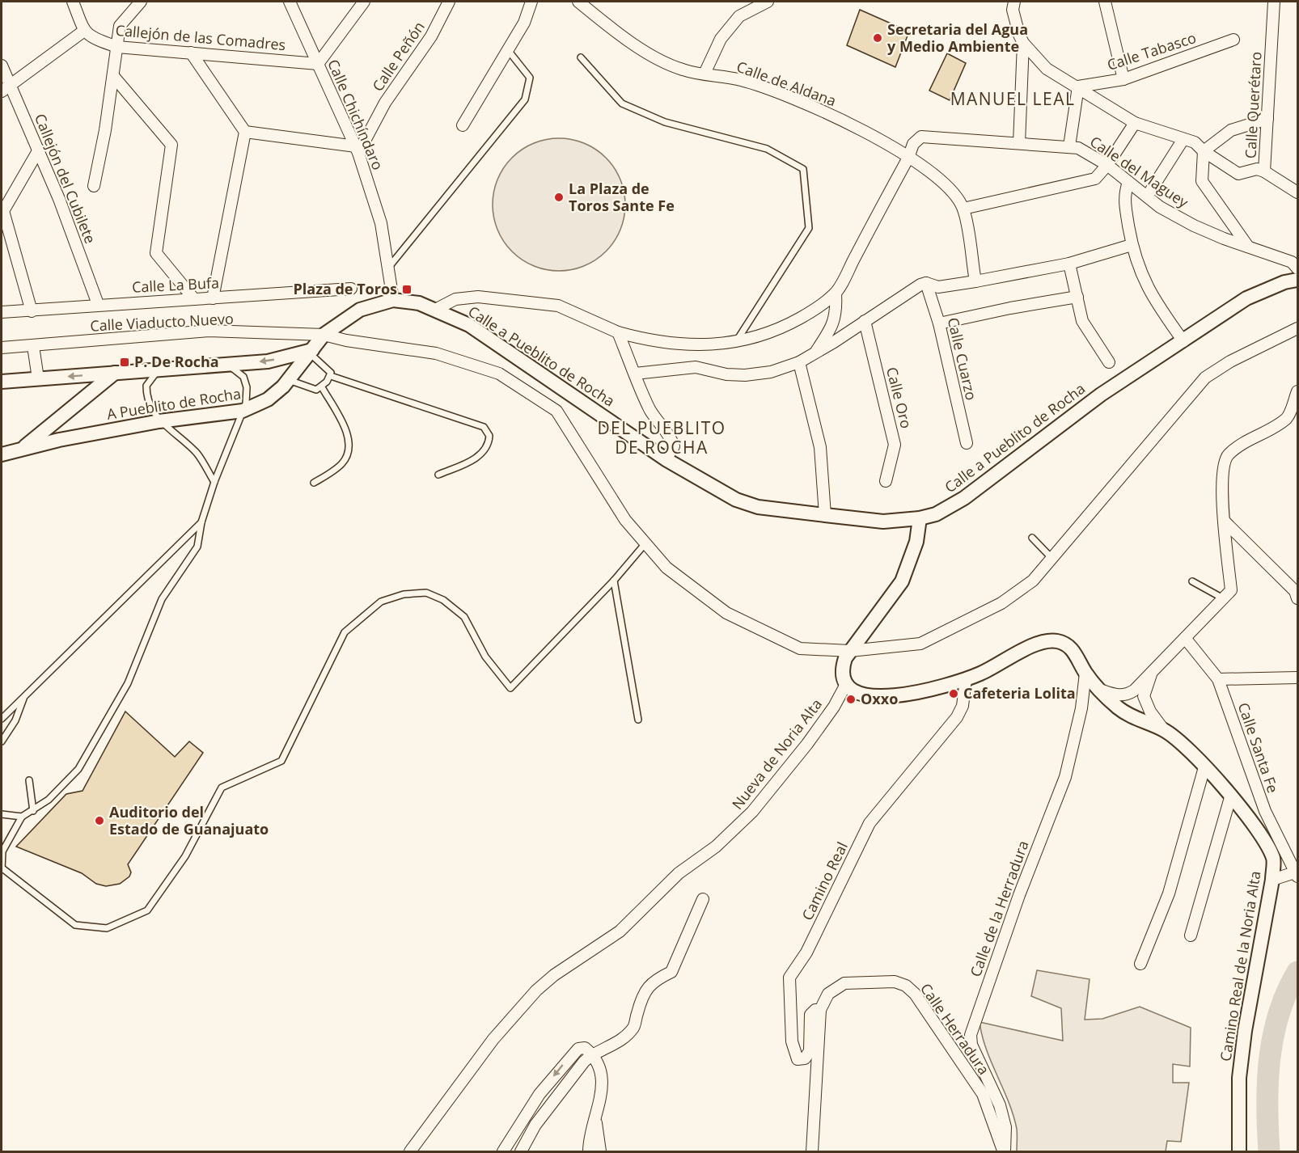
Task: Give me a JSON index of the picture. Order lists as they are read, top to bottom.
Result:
{
  "streets": {
    "street": [
      "Callejón de las Comadres",
      "Calle Tabasco",
      "Calle Peñón",
      "Calle de Aldana",
      "Calle Querétaro",
      "Calle Chichíndaro",
      "Calle del Maguey",
      "Callejón del Cubilete",
      "Calle La Bufa",
      "Calle Viaducto Nuevo",
      "Calle a Pueblito de Rocha",
      "Calle Cuarzo",
      "Calle Oro",
      "A Pueblito de Rocha",
      "Calle Santa Fe",
      "Nueva de Noria Alta",
      "Camino Real",
      "Calle de la Herradura",
      "Camino Real de la Noria Alta",
      "Calle Herradura"
    ]
  },
  "crossings": [
    ["Callejón de las Comadres", "Calle Chichíndaro"],
    ["Calle Tabasco", "Calle Querétaro"],
    ["Calle Peñón", "Calle Chichíndaro"],
    ["Calle de Aldana", "Calle del Maguey"],
    ["Calle Chichíndaro", "Calle a Pueblito de Rocha"],
    ["Callejón del Cubilete", "Calle La Bufa"],
    ["Calle Viaducto Nuevo", "Calle a Pueblito de Rocha"],
    ["Calle Viaducto Nuevo", "A Pueblito de Rocha"],
    ["Calle a Pueblito de Rocha", "A Pueblito de Rocha"],
    ["Nueva de Noria Alta", "Camino Real de la Noria Alta"],
    ["Camino Real", "Camino Real de la Noria Alta"],
    ["Camino Real", "Calle Herradura"],
    ["Calle de la Herradura", "Camino Real de la Noria Alta"],
    ["Calle de la Herradura", "Calle Herradura"]
  ],
  "districts": ["MANUEL LEAL", "DEL PUEBLITO DE ROCHA"],
  "places": {
    "other": [
      "Secretaria del Agua y Medio Ambiente",
      "La Plaza de Toros Sante Fe",
      "Cafeteria Lolita",
      "Oxxo",
      "Auditorio del Estado de Guanajuato"
    ],
    "transit": ["Plaza de Toros", "P. De Rocha"]
  }
}
